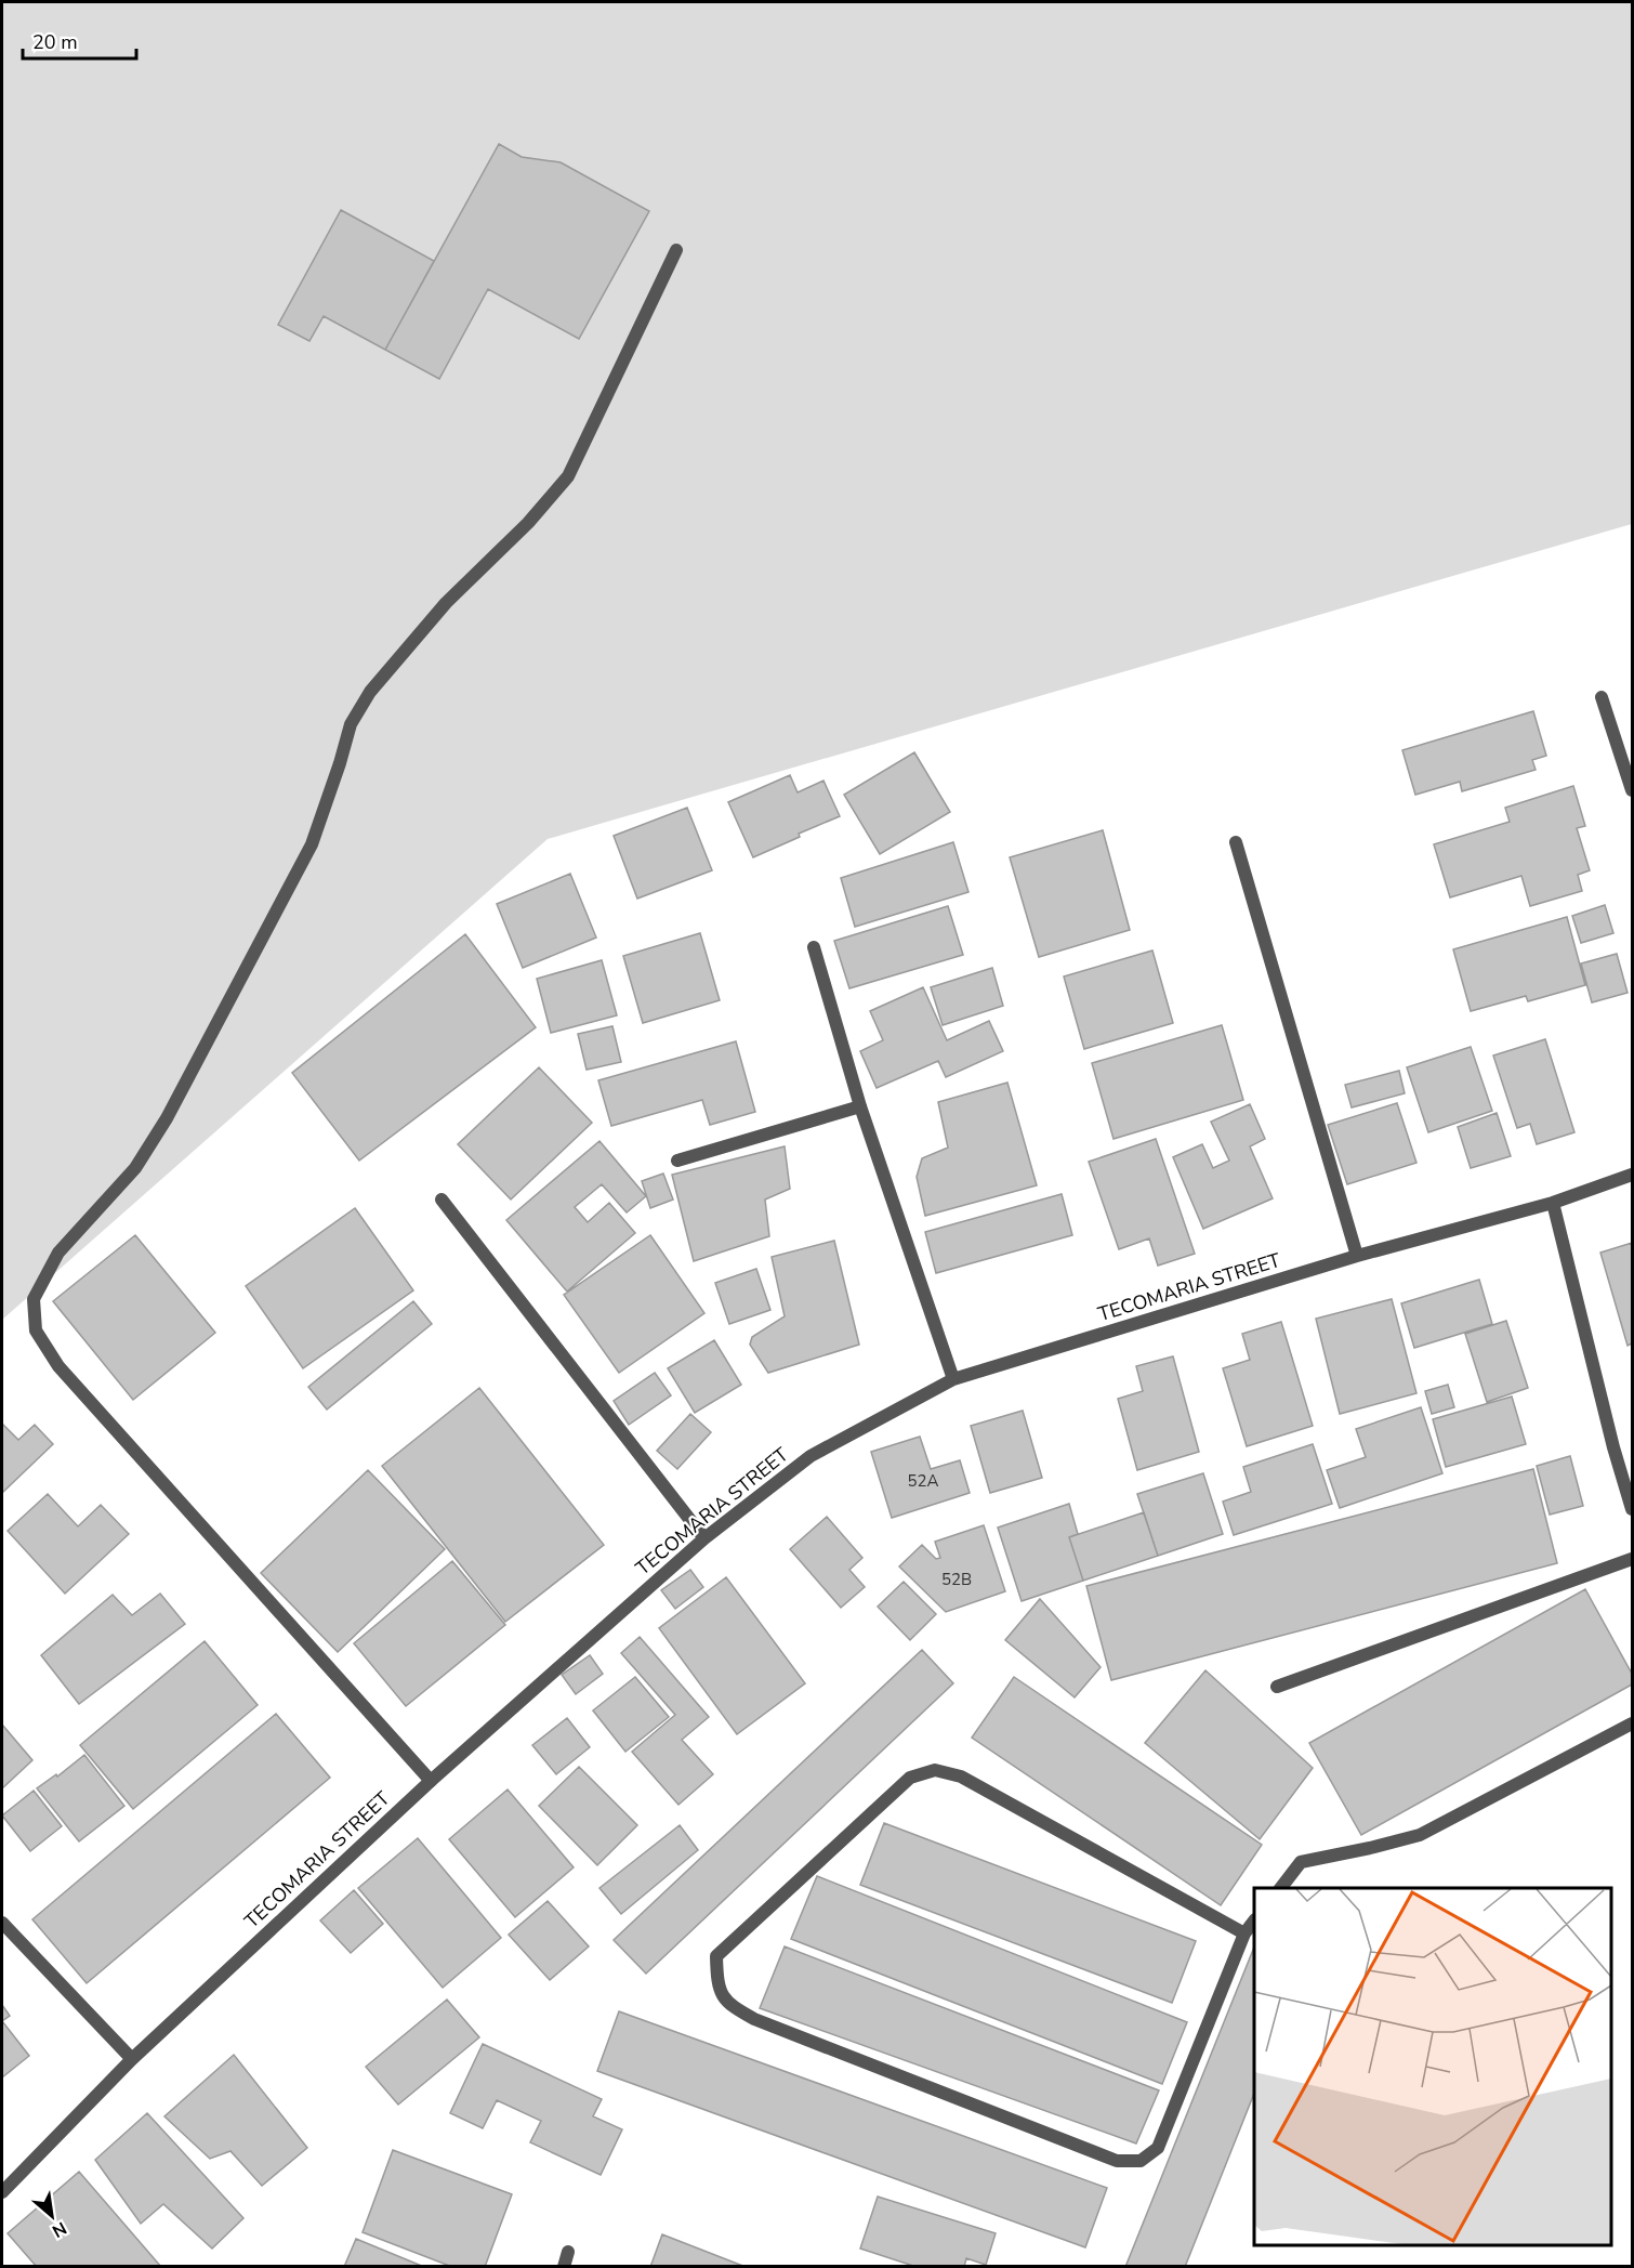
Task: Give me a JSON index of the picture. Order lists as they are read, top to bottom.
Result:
{
  "streets": {
    "street": ["TECOMARIA STREET"]
  },
  "house_numbers": ["52A", "52B"],
  "scale_bar": "20 m",
  "north": "bottom right"
}
